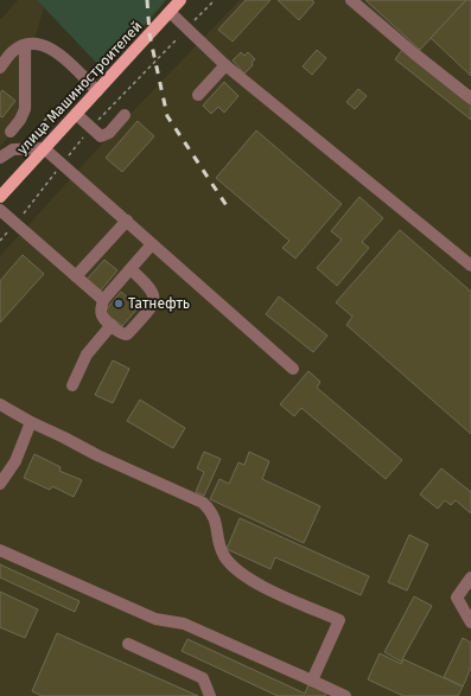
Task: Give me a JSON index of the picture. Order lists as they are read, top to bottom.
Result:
{
  "streets": {
    "main road": ["улица Машиностроителей"]
  },
  "places": ["Татнефть"]
}
